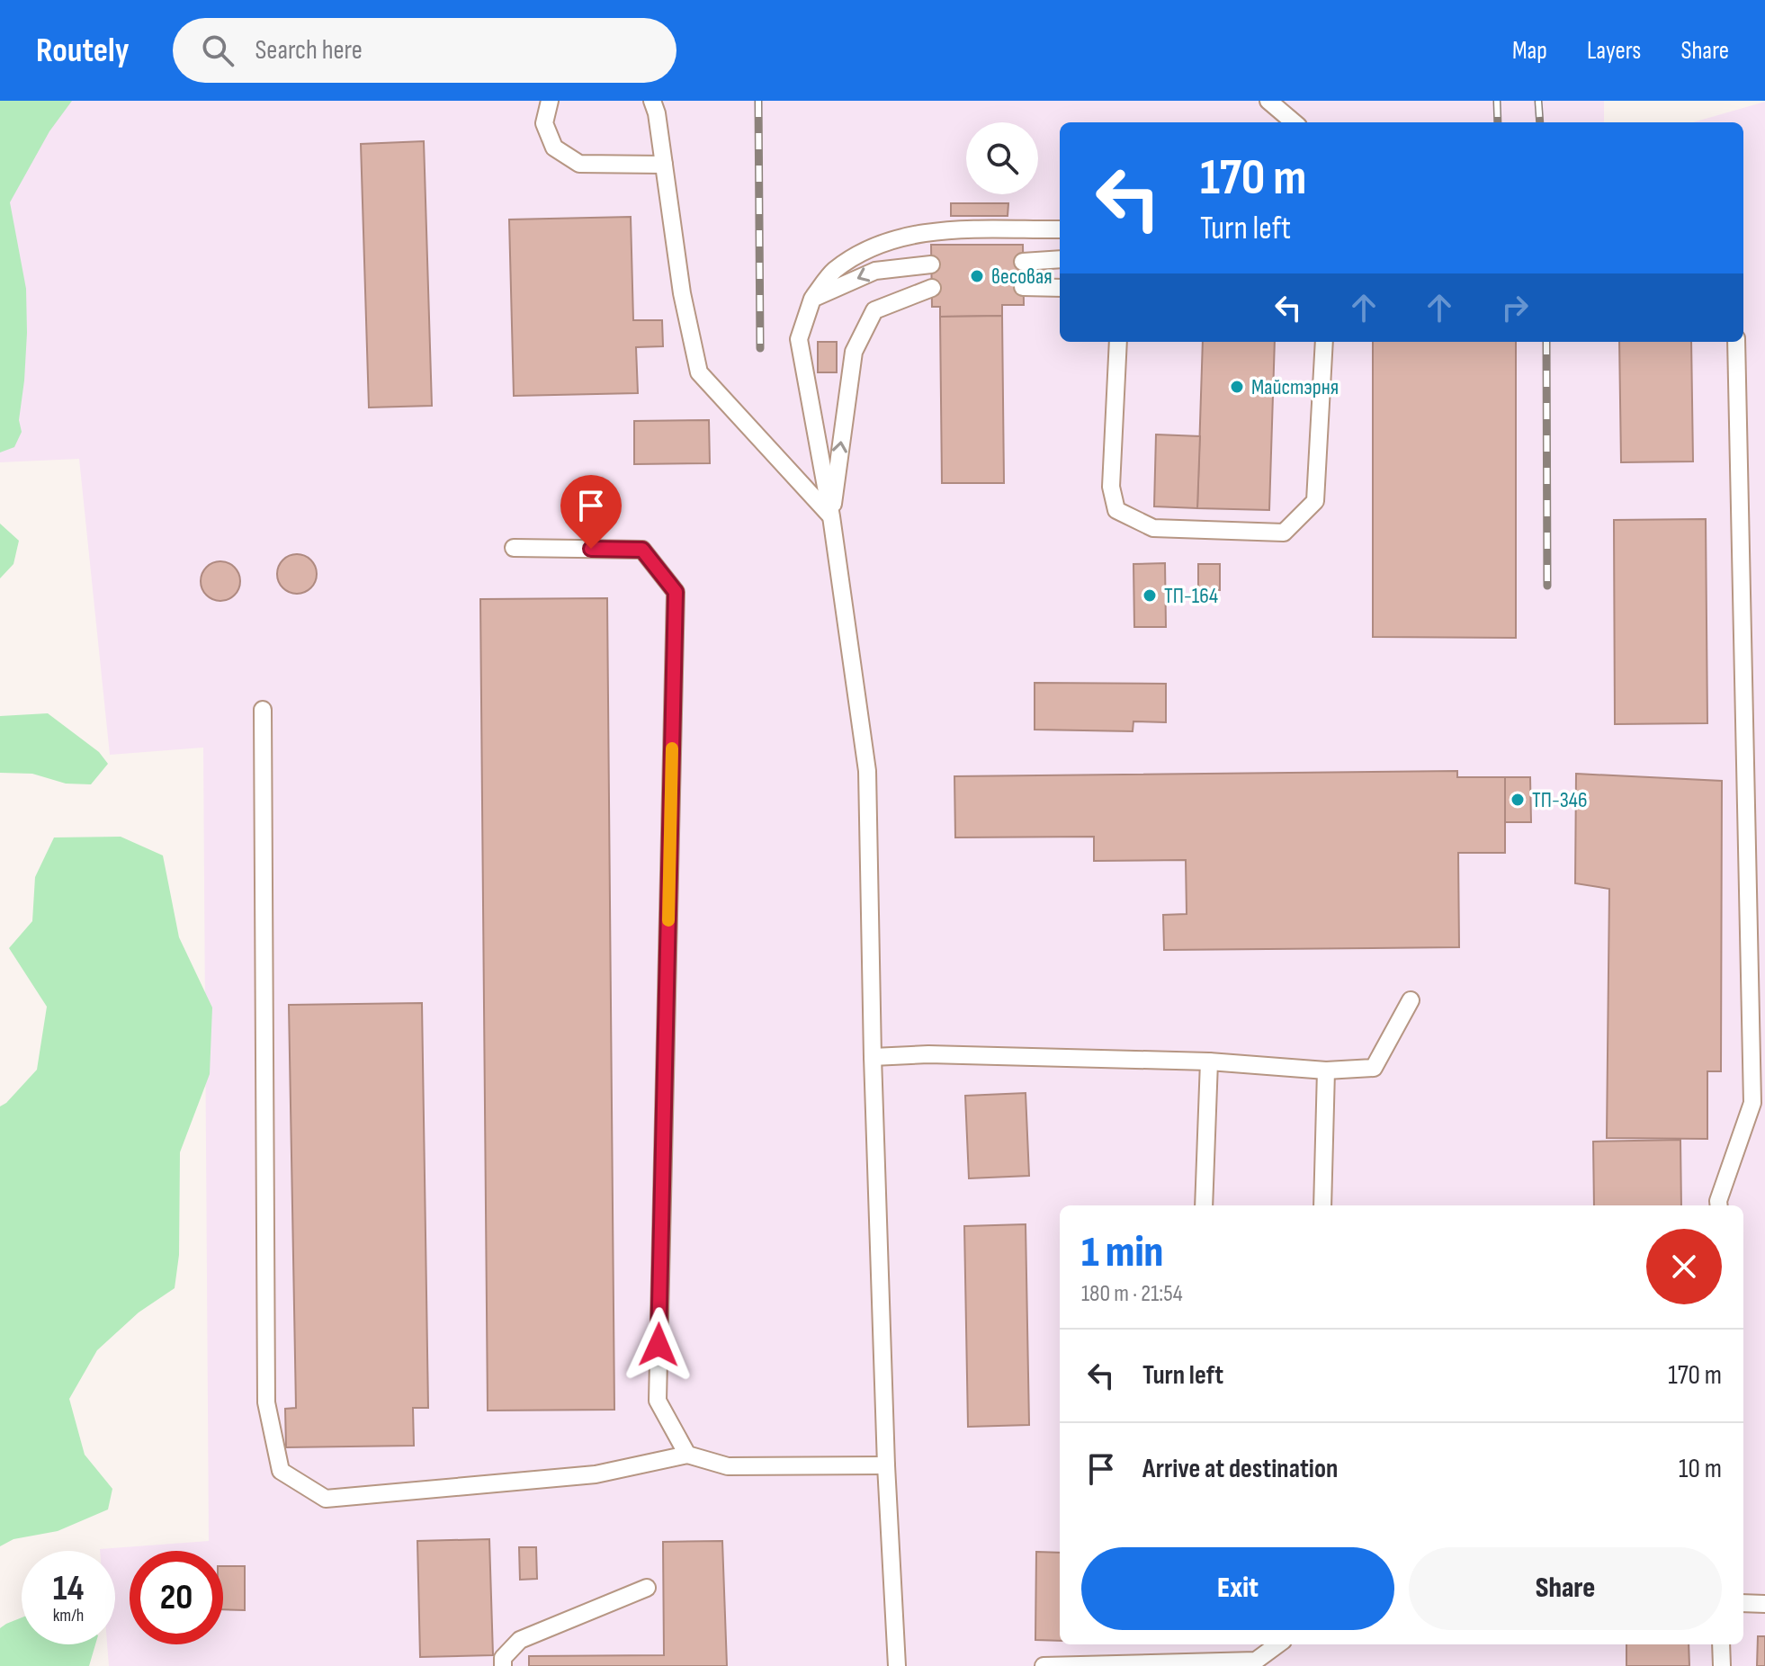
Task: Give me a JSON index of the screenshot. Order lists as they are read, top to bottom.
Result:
{
  "places": [
    "весовая",
    "Майстэрня",
    "ТП-164",
    "ТП-346"
  ],
  "page": {
    "header": "Routely",
    "search": "Search here",
    "nav": ["Map", "Layers", "Share"],
    "turn": ["170 m", "Turn left"],
    "heading": ["1 min", "180 m · 21:54"],
    "list": [
      {
        "name": "Turn left",
        "value": "170 m"
      },
      {
        "name": "Arrive at destination",
        "value": "10 m"
      }
    ],
    "buttons": ["Exit", "Share"],
    "speed": "14 km/h",
    "limit": "20"
  }
}
